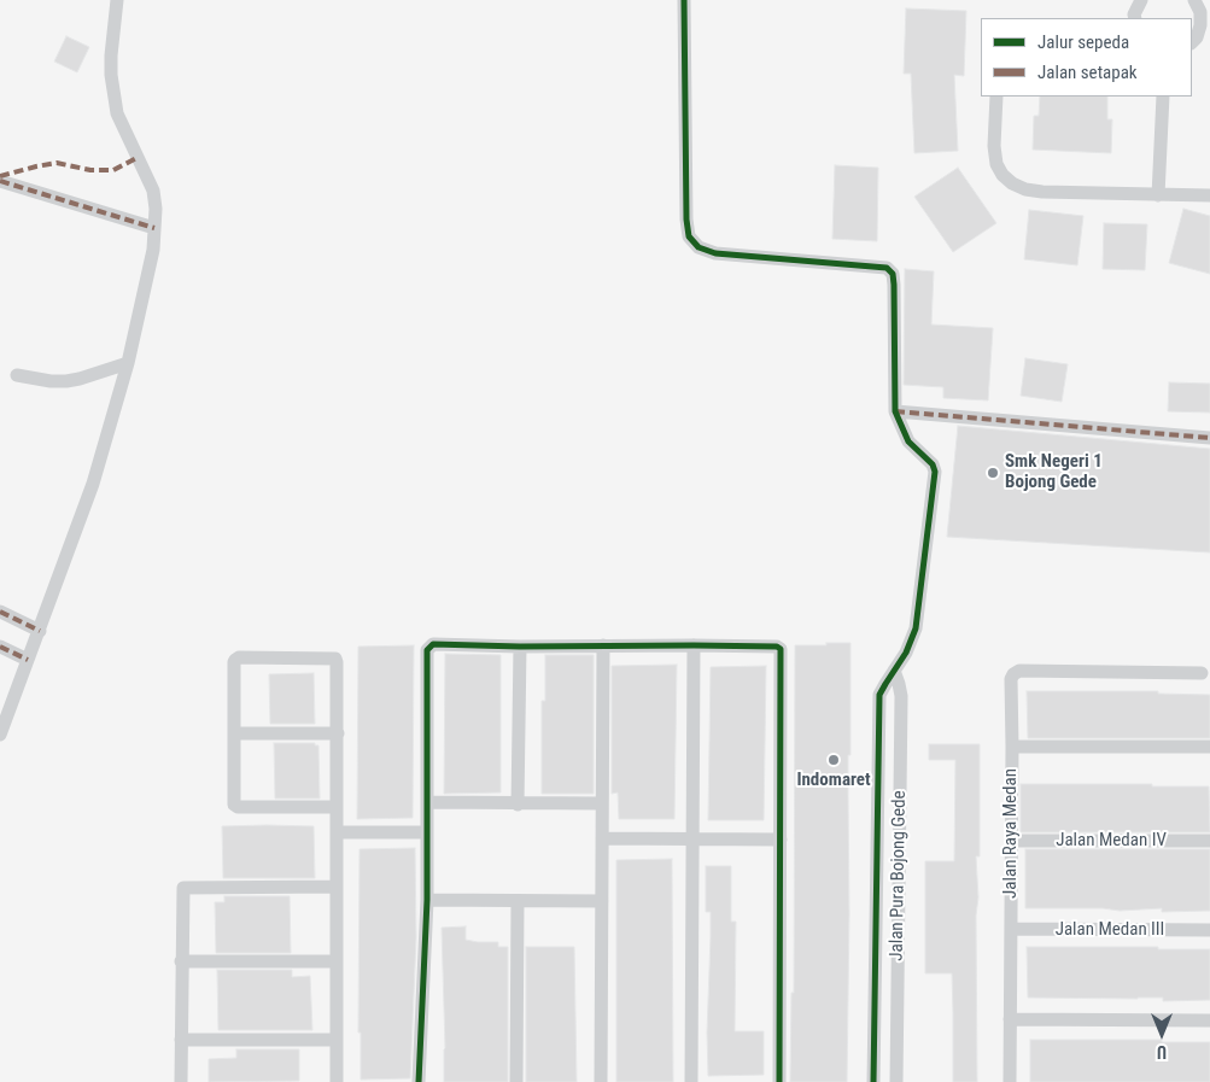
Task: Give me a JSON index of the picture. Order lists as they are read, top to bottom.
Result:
{
  "streets": {
    "street": [
      "Jalan Raya Medan",
      "Jalan Medan IV",
      "Jalan Pura Bojong Gede",
      "Jalan Medan III"
    ]
  },
  "crossings": [
    ["Jalan Raya Medan", "Jalan Medan IV"],
    ["Jalan Raya Medan", "Jalan Medan III"]
  ],
  "places": ["Smk Negeri 1 Bojong Gede", "Indomaret"],
  "legend": ["Jalur sepeda", "Jalan setapak"],
  "north": "bottom"
}
